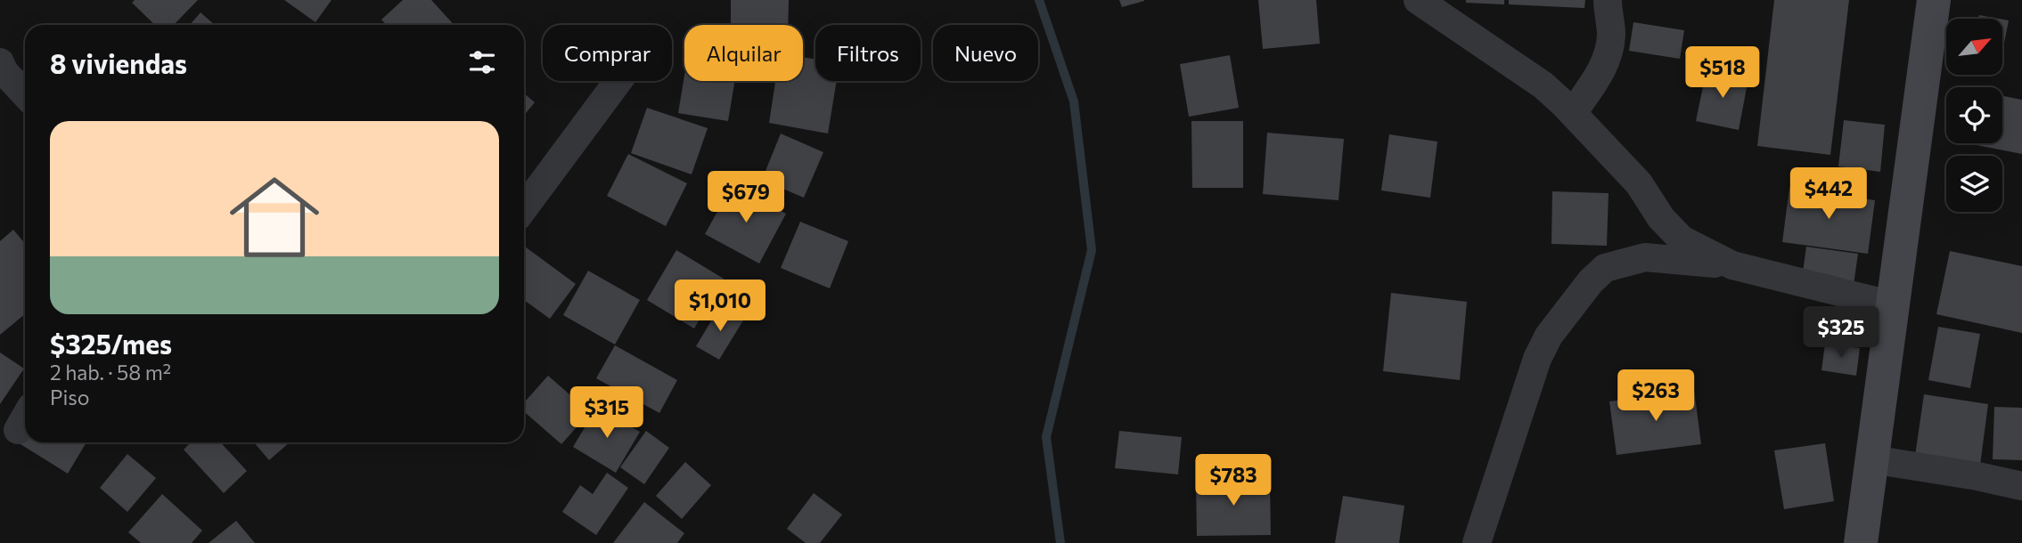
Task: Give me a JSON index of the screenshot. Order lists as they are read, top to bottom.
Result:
{
  "north": "top right",
  "page": {
    "chip": [
      "Comprar",
      "Alquilar",
      "Filtros",
      "Nuevo"
    ],
    "heading": "8 viviendas",
    "price": [
      "$518",
      "$442",
      "$679",
      "$1,010",
      "$325",
      "$263",
      "$315",
      "$783"
    ],
    "list": [
      {
        "name": "$325/mes",
        "note": "2 hab. · 58 m² · Piso"
      }
    ]
  }
}
